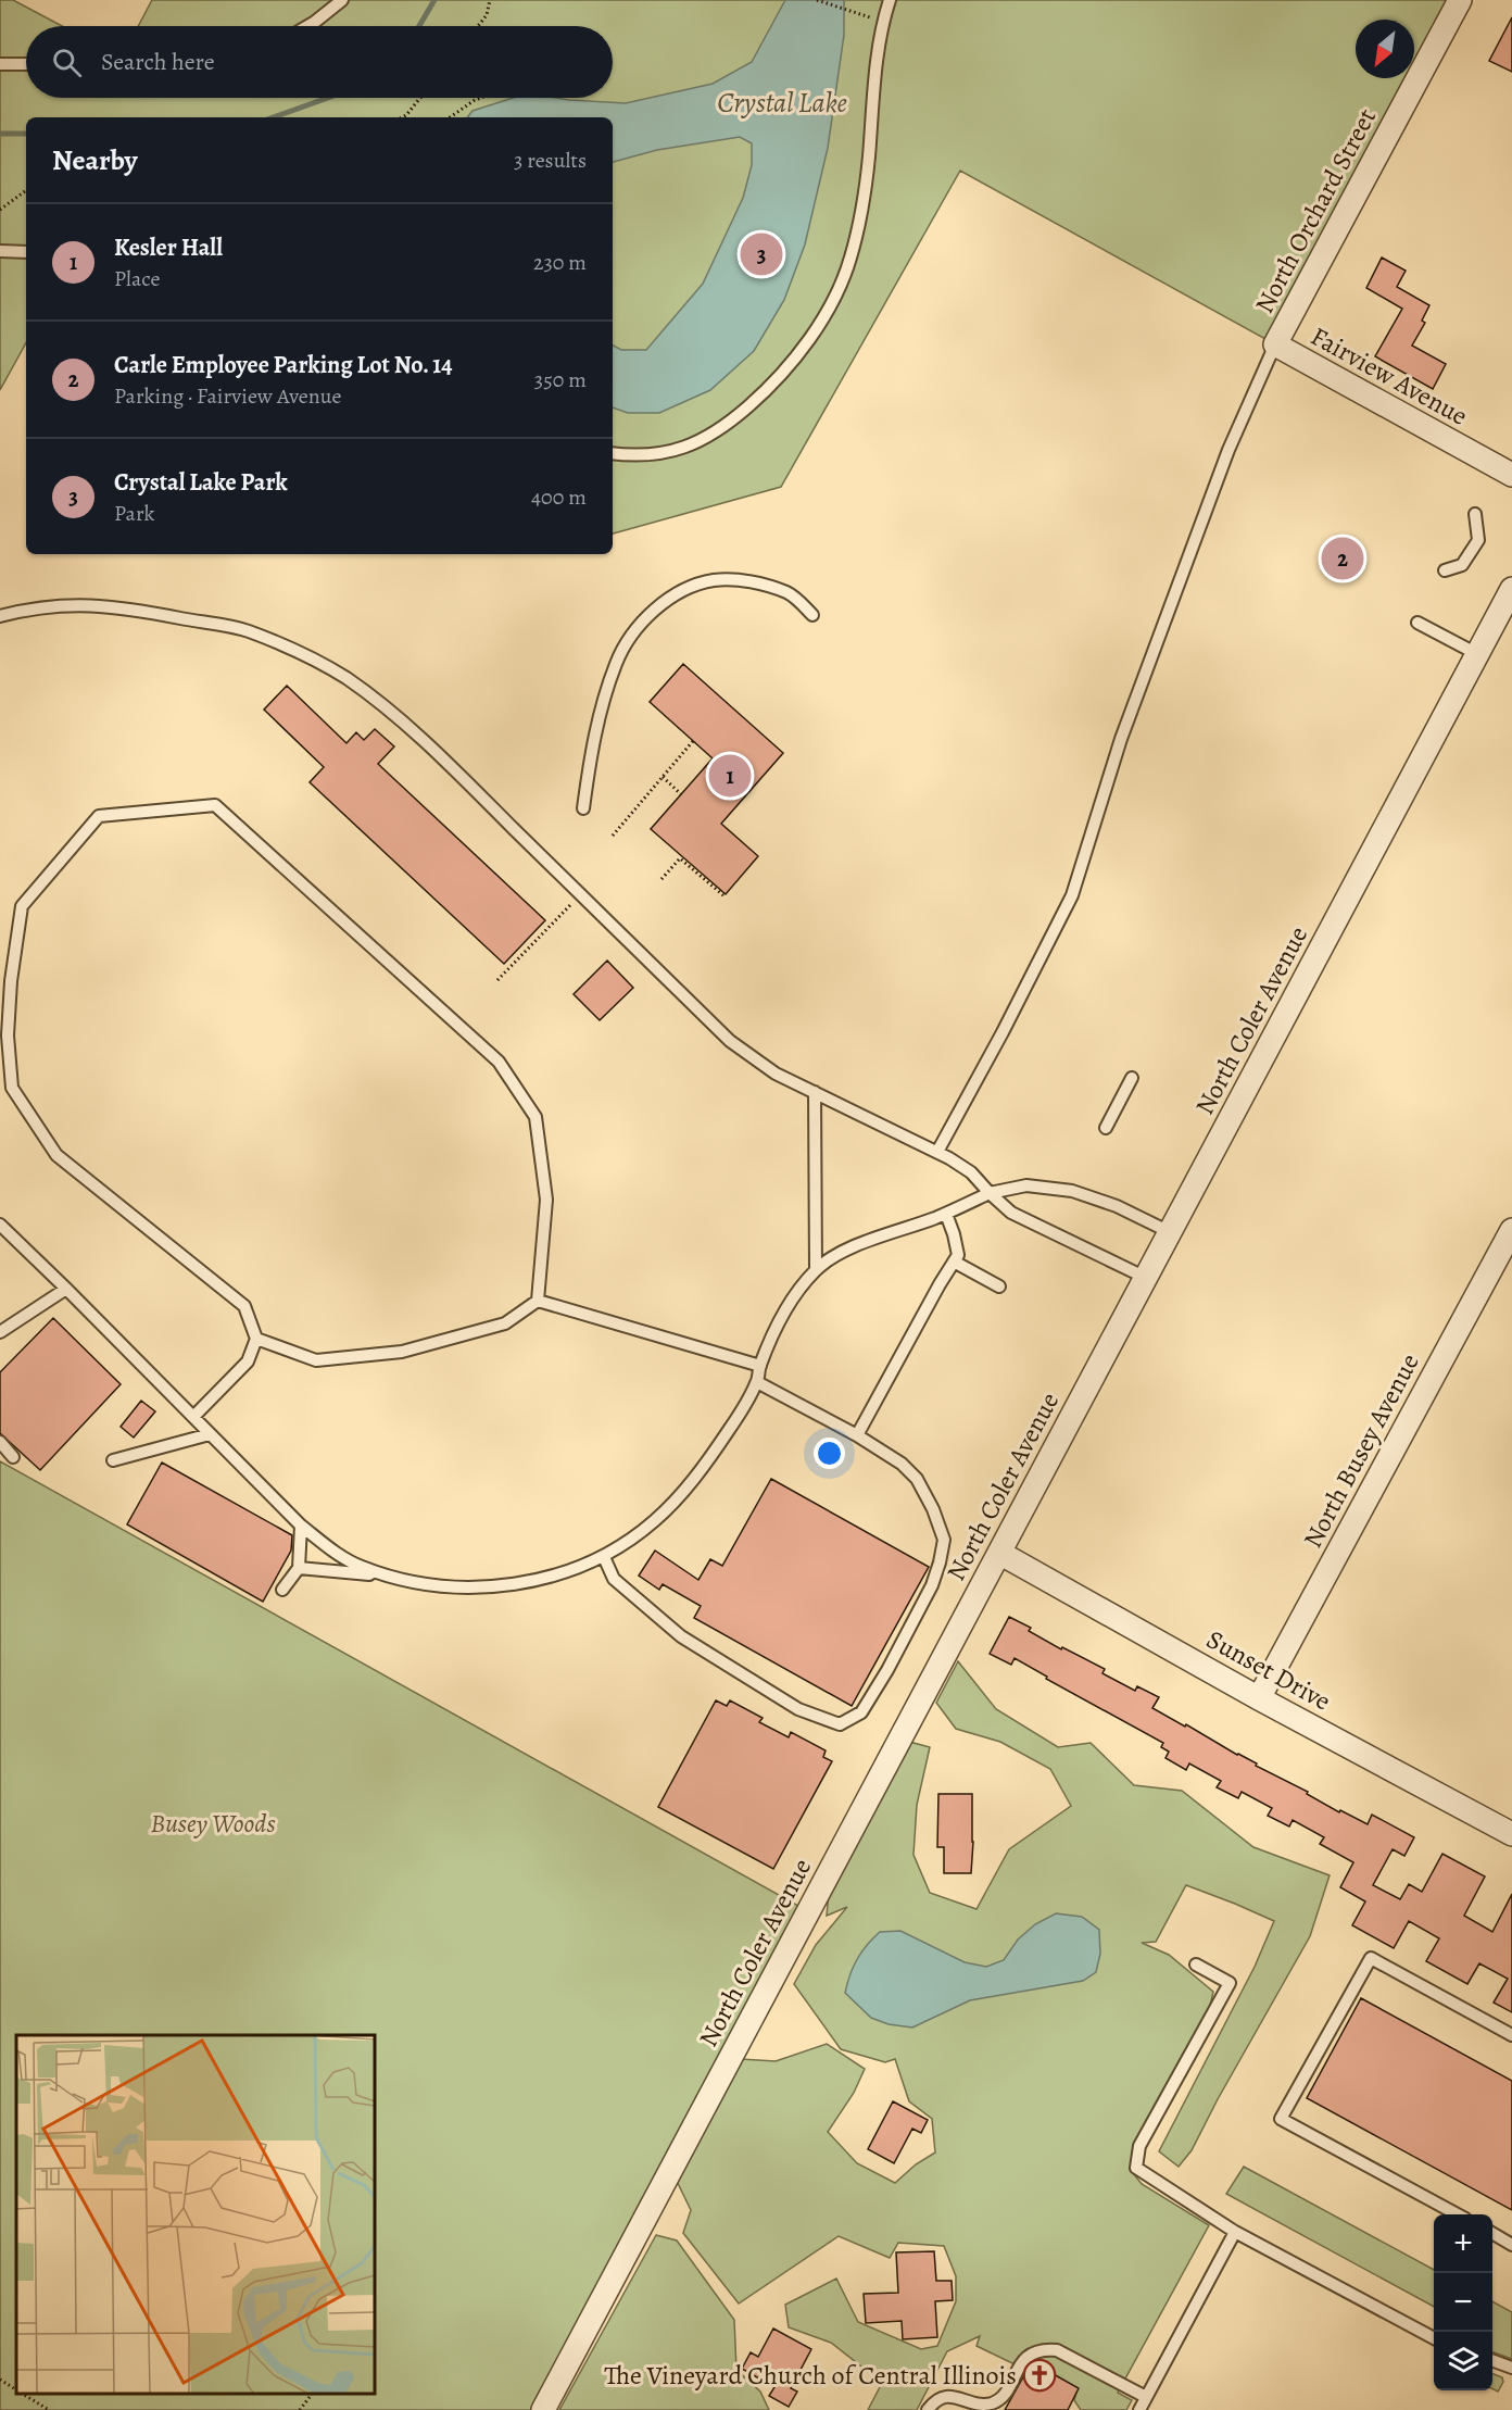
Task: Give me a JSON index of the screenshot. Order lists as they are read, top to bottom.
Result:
{
  "streets": {
    "street": [
      "North Orchard Street",
      "Fairview Avenue",
      "North Coler Avenue",
      "North Busey Avenue",
      "Sunset Drive"
    ]
  },
  "crossings": [
    ["North Orchard Street", "Fairview Avenue"],
    ["North Coler Avenue", "Sunset Drive"],
    ["North Busey Avenue", "Sunset Drive"]
  ],
  "water": ["Crystal Lake"],
  "parks": ["Busey Woods"],
  "places": {
    "church": ["The Vineyard Church of Central Illinois"]
  },
  "north": "bottom left",
  "page": {
    "search": "Search here",
    "heading": ["Nearby", "3 results"],
    "list": [
      {
        "mark": "1",
        "name": "Kesler Hall",
        "note": "Place",
        "value": "230 m"
      },
      {
        "mark": "2",
        "name": "Carle Employee Parking Lot No. 14",
        "note": "Parking · Fairview Avenue",
        "value": "350 m"
      },
      {
        "mark": "3",
        "name": "Crystal Lake Park",
        "note": "Park",
        "value": "400 m"
      }
    ],
    "pins": ["3", "2", "1"],
    "map_buttons": ["+", "−"]
  }
}
